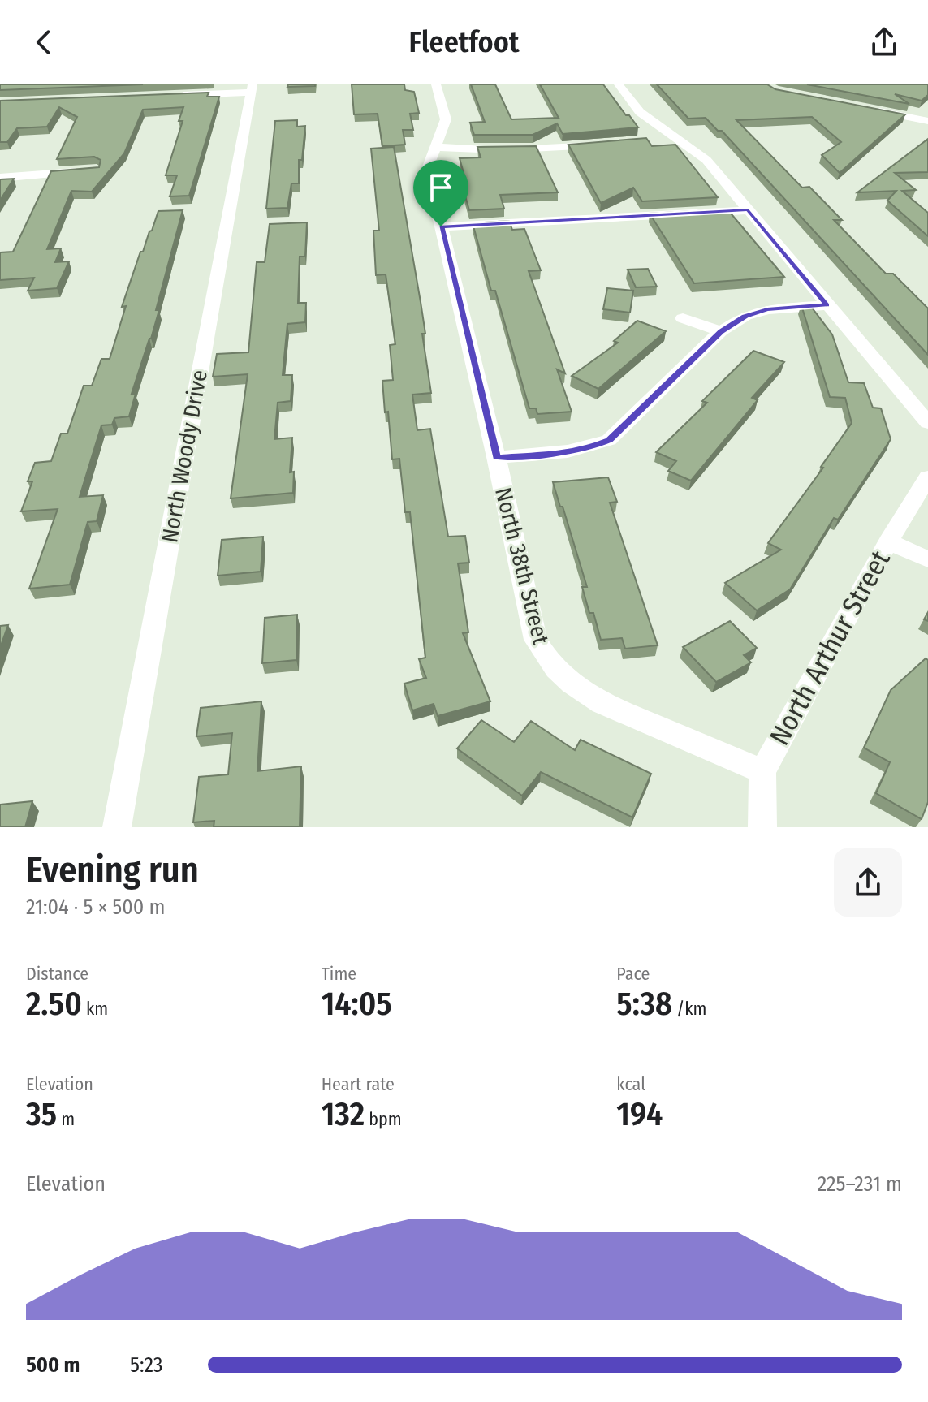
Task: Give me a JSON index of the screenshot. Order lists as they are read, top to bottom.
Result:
{
  "streets": {
    "street": ["North Woody Drive", "North 38th Street", "North Arthur Street"]
  },
  "crossings": [
    ["North 38th Street", "North Arthur Street"]
  ],
  "page": {
    "header": "Fleetfoot",
    "heading": ["Evening run", "21:04 · 5 × 500 m"],
    "stats": [
      ["Distance", "2.50 km"],
      ["Time", "14:05"],
      ["Pace", "5:38 /km"],
      ["Elevation", "35 m"],
      ["Heart rate", "132 bpm"],
      ["kcal", "194"]
    ],
    "chart": ["Elevation", "225–231 m"],
    "list": [
      {
        "name": "500 m",
        "note": "5:23"
      }
    ]
  }
}
